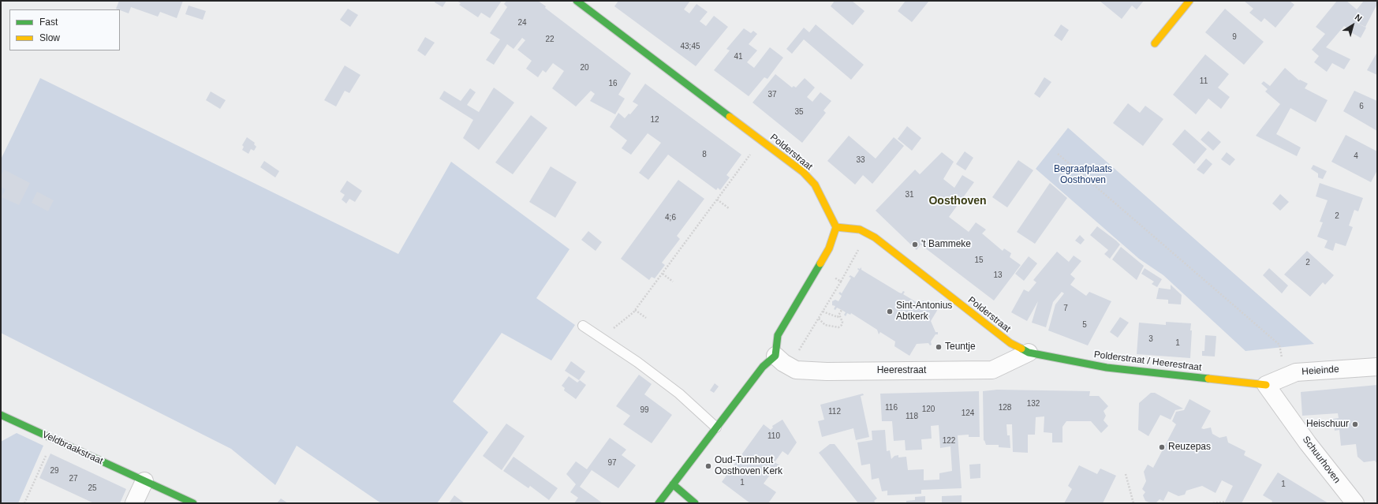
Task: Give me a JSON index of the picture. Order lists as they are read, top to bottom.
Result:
{
  "streets": {
    "street": [
      "Polderstraat",
      "Polderstraat / Heerestraat",
      "Heerestraat",
      "Heieinde",
      "Veldbraakstraat",
      "Schuurhoven"
    ]
  },
  "crossings": [
    ["Polderstraat", "Polderstraat / Heerestraat"],
    ["Polderstraat", "Heerestraat"],
    ["Polderstraat / Heerestraat", "Heerestraat"],
    ["Polderstraat / Heerestraat", "Heieinde"],
    ["Polderstraat / Heerestraat", "Schuurhoven"],
    ["Heieinde", "Schuurhoven"]
  ],
  "districts": ["Oosthoven"],
  "parks": ["Begraafplaats Oosthoven"],
  "places": [
    "'t Bammeke",
    "Sint-Antonius Abtkerk",
    "Teuntje",
    "Heischuur",
    "Reuzepas",
    "Oud-Turnhout Oosthoven Kerk"
  ],
  "house_numbers": [
    "24",
    "9",
    "22",
    "43;45",
    "41",
    "20",
    "11",
    "16",
    "37",
    "6",
    "35",
    "12",
    "8",
    "4",
    "33",
    "31",
    "2",
    "4;6",
    "15",
    "2",
    "13",
    "7",
    "5",
    "3",
    "1",
    "132",
    "116",
    "128",
    "120",
    "99",
    "112",
    "124",
    "118",
    "110",
    "122",
    "97",
    "29",
    "27",
    "1",
    "1",
    "25"
  ],
  "legend": ["Fast", "Slow"],
  "north": "top right"
}
